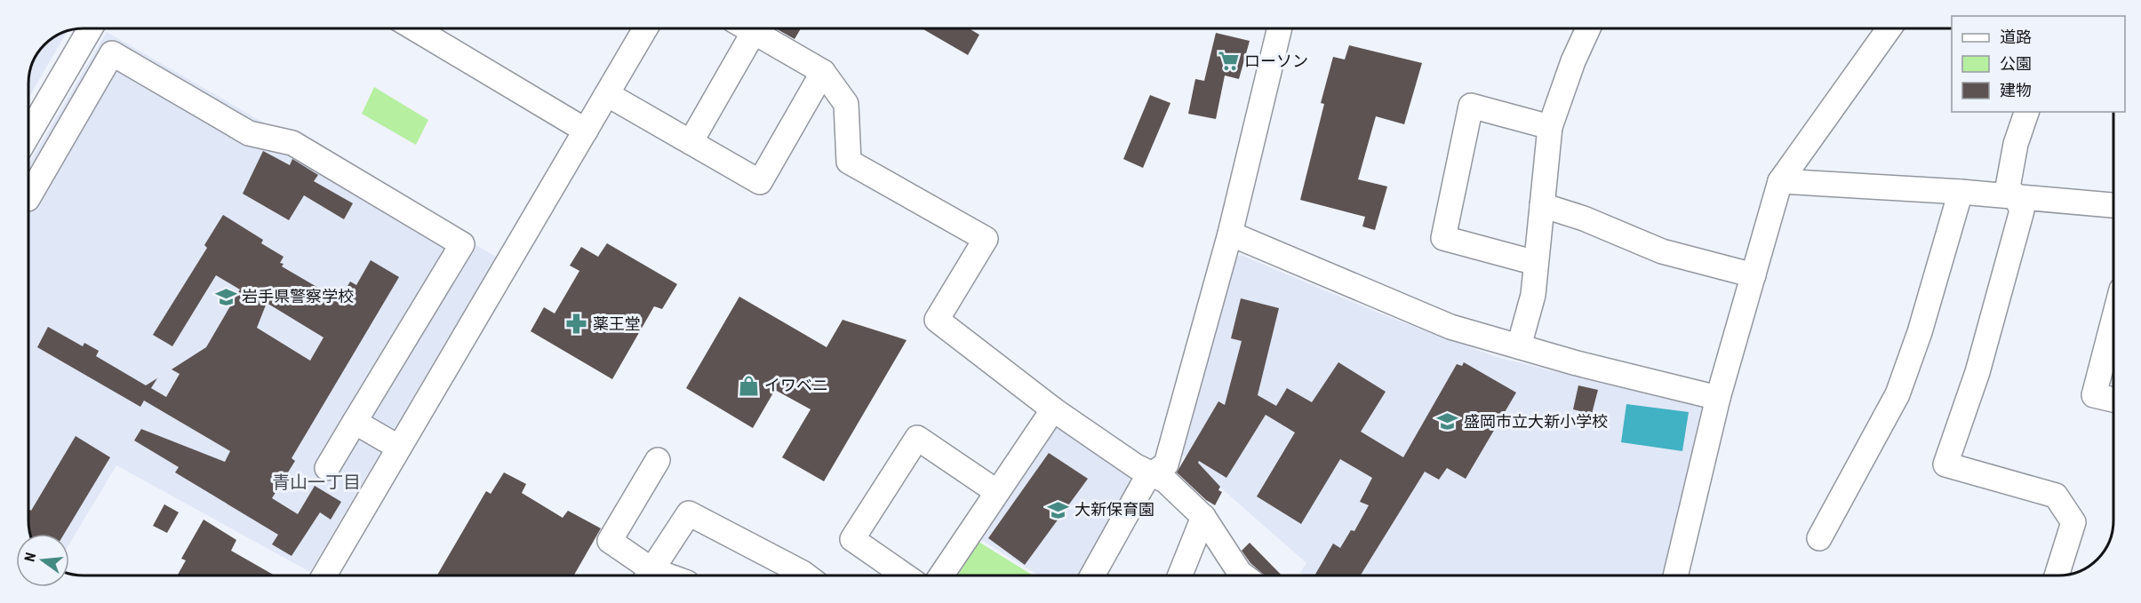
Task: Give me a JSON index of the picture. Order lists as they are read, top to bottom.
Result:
{
  "districts": ["青山一丁目"],
  "places": {
    "supermarket": ["ローソン"],
    "school or university": ["岩手県警察学校", "盛岡市立大新小学校", "大新保育園"],
    "pharmacy": ["薬王堂"],
    "shop": ["イワベニ"]
  },
  "legend": ["道路", "公園", "建物"],
  "north": "left"
}
